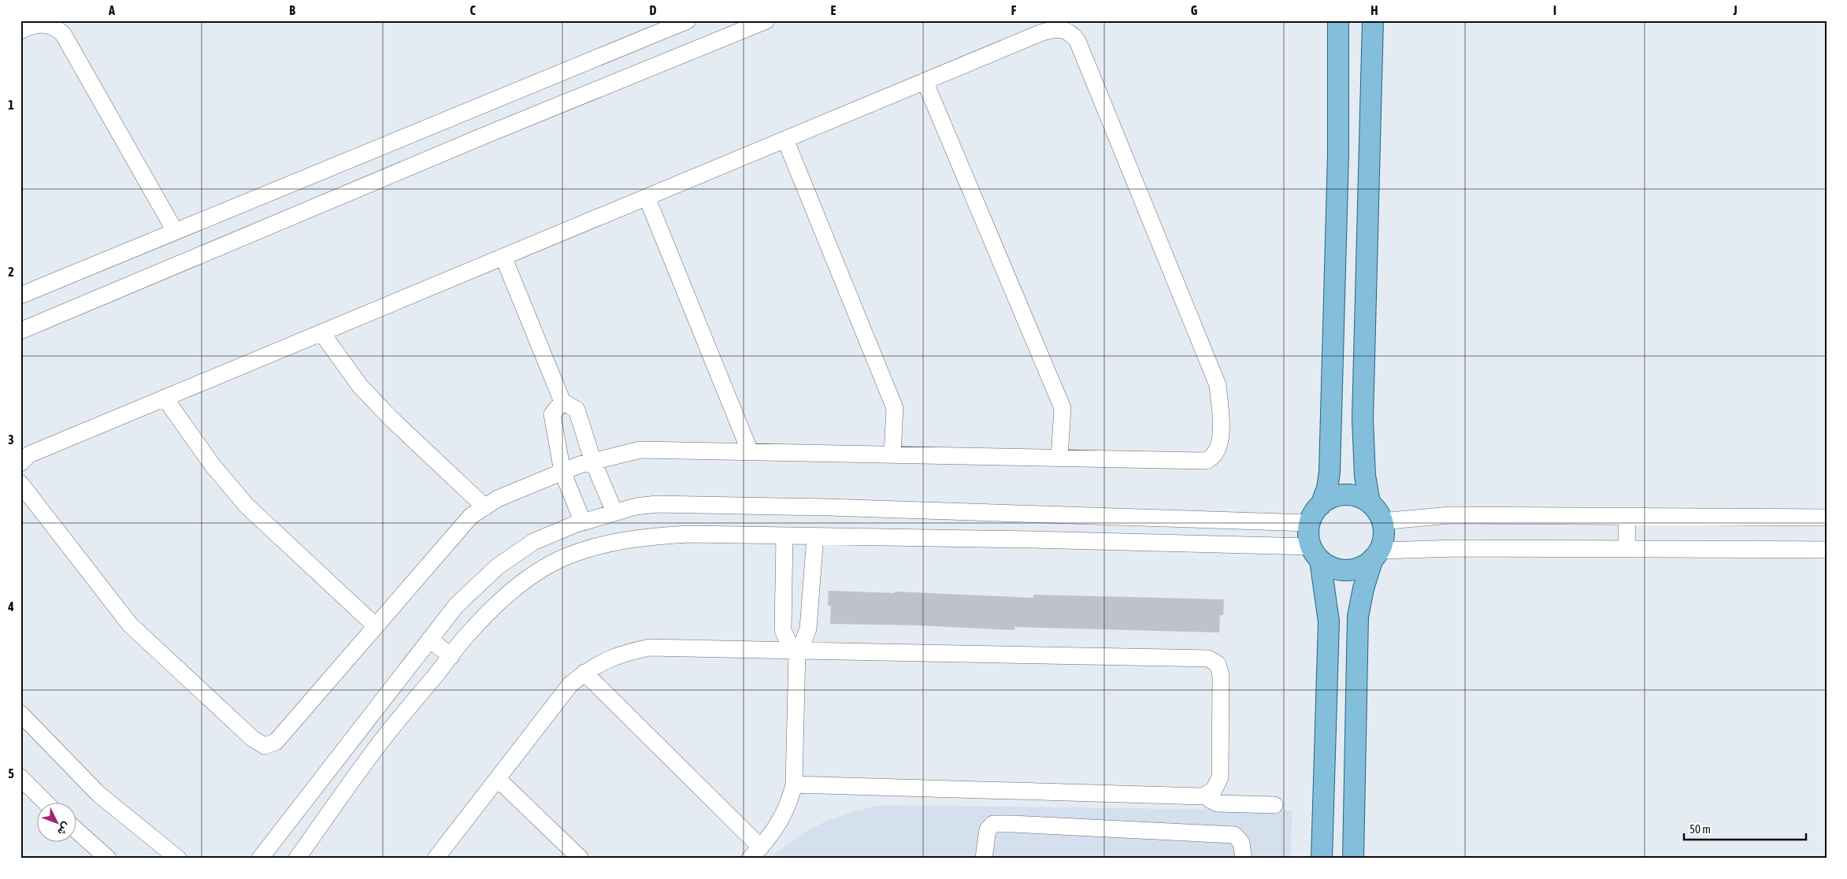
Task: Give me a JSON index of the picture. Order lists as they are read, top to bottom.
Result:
{
  "scale_bar": "50 m",
  "north": "bottom right",
  "grid": {
    "columns": [
      "A",
      "B",
      "C",
      "D",
      "E",
      "F",
      "G",
      "H",
      "I",
      "J"
    ],
    "rows": [
      "1",
      "2",
      "3",
      "4",
      "5"
    ]
  }
}
